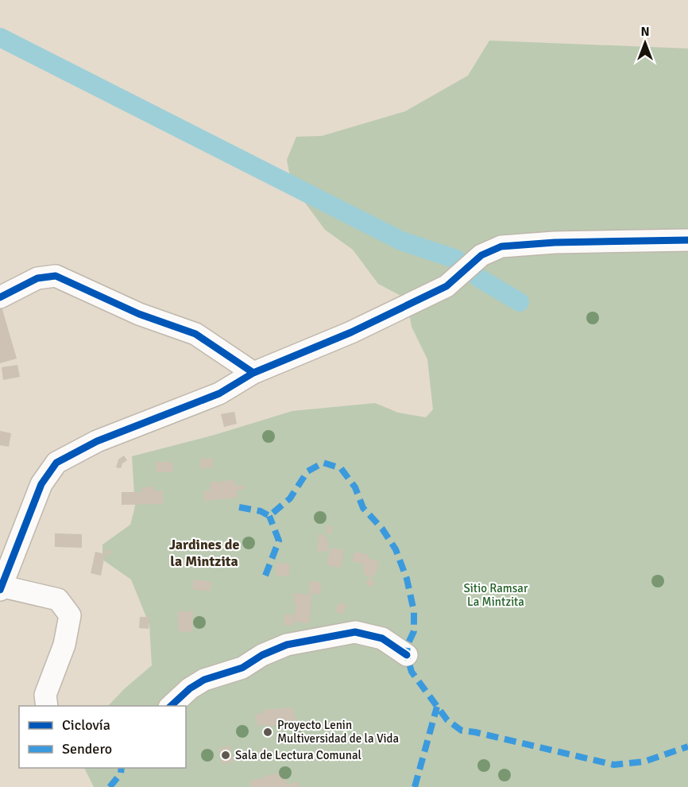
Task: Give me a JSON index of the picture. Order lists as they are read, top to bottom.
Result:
{
  "districts": ["Jardines de la Mintzita"],
  "parks": ["Sitio Ramsar La Mintzita"],
  "places": ["Proyecto Lenin Multiversidad de la Vida", "Sala de Lectura Comunal"],
  "legend": ["Ciclovía", "Sendero"],
  "north": "top"
}
